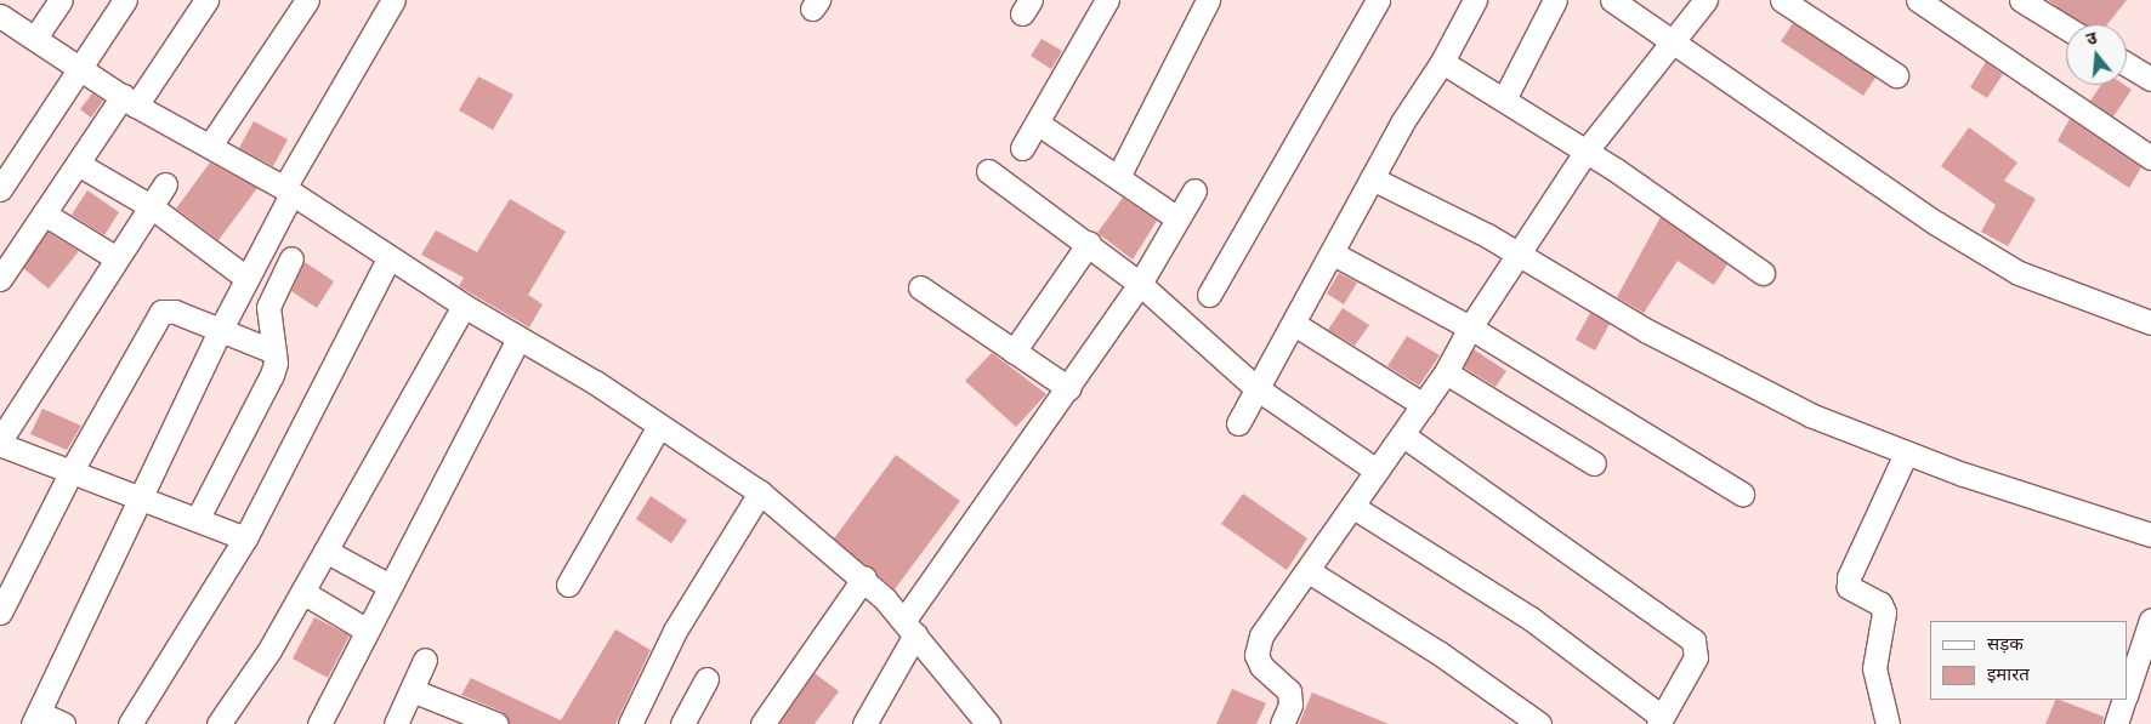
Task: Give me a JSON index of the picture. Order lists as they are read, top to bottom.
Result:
{
  "legend": ["सड़क", "इमारत"],
  "north": "top"
}
